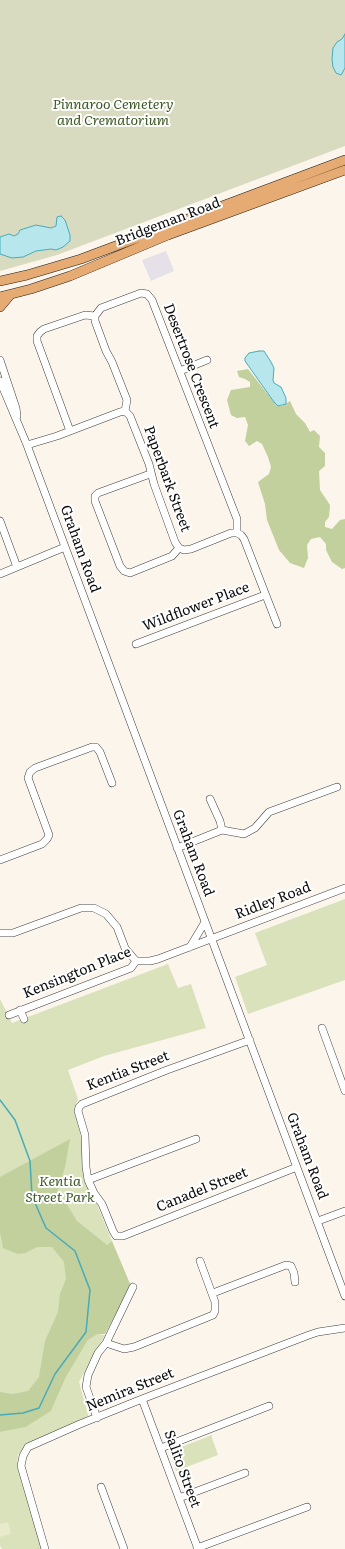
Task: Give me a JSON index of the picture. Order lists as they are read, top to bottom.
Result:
{
  "streets": {
    "main road": ["Bridgeman Road"],
    "street": [
      "Desertrose Crescent",
      "Paperbark Street",
      "Graham Road",
      "Wildflower Place",
      "Ridley Road",
      "Kensington Place",
      "Kentia Street",
      "Canadel Street",
      "Nemira Street",
      "Salito Street"
    ]
  },
  "crossings": [
    ["Desertrose Crescent", "Paperbark Street"],
    ["Graham Road", "Ridley Road"],
    ["Graham Road", "Kensington Place"],
    ["Graham Road", "Kentia Street"],
    ["Graham Road", "Canadel Street"],
    ["Ridley Road", "Kensington Place"],
    ["Kentia Street", "Canadel Street"],
    ["Nemira Street", "Salito Street"]
  ],
  "parks": ["Pinnaroo Cemetery and Crematorium", "Kentia Street Park"]
}
